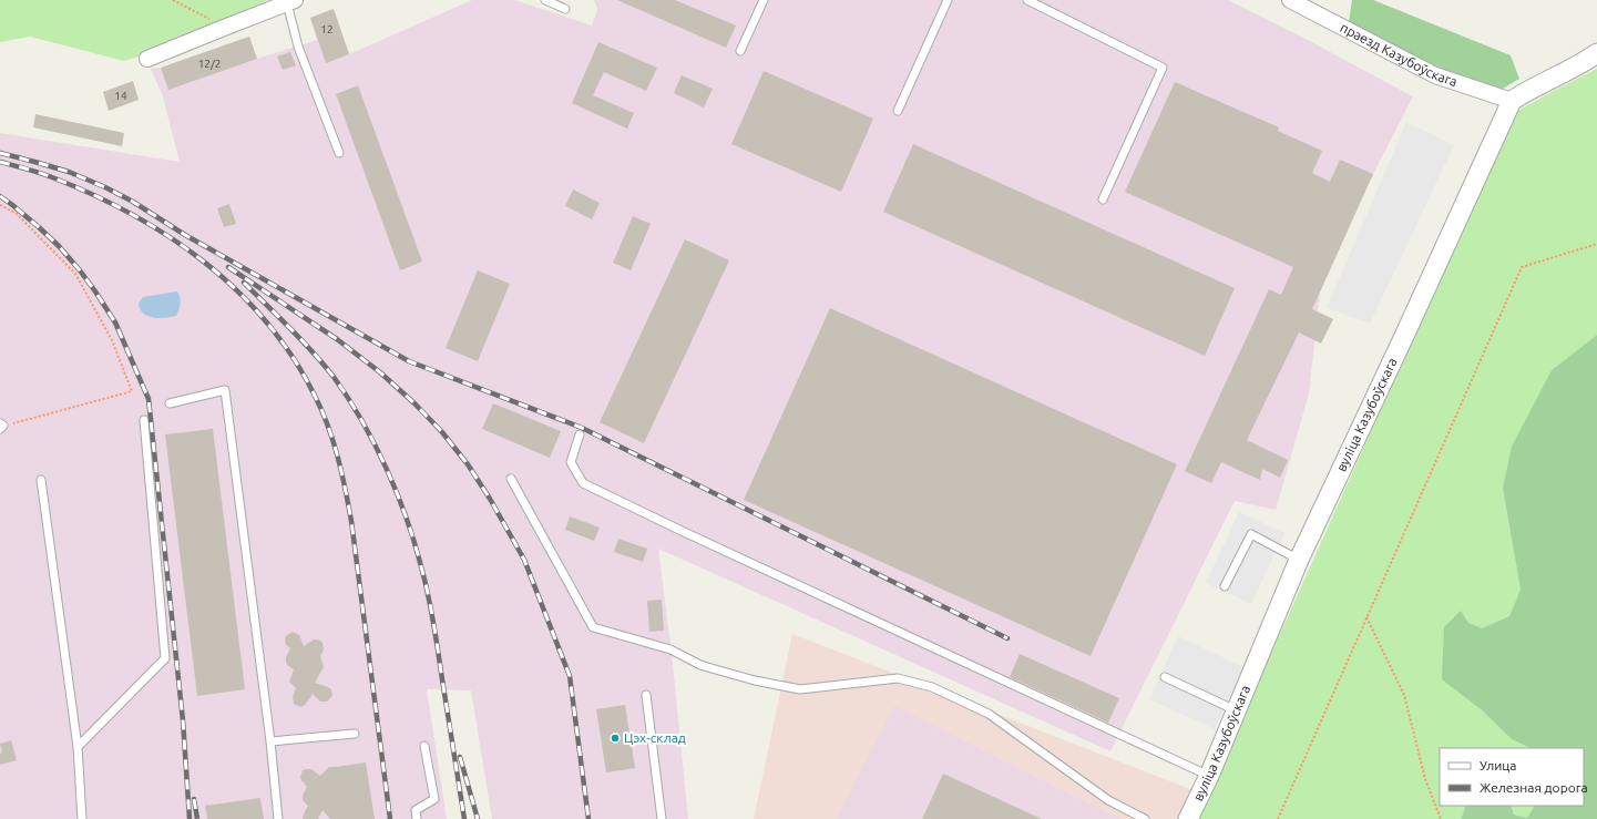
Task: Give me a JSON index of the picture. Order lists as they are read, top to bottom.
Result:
{
  "streets": {
    "street": ["праезд Казубоўскага", "вуліца Казубоўскага"]
  },
  "crossings": [
    ["праезд Казубоўскага", "вуліца Казубоўскага"]
  ],
  "places": ["Цэх-склад"],
  "house_numbers": ["12", "12/2", "14"],
  "legend": ["Улица", "Железная дорога"]
}
